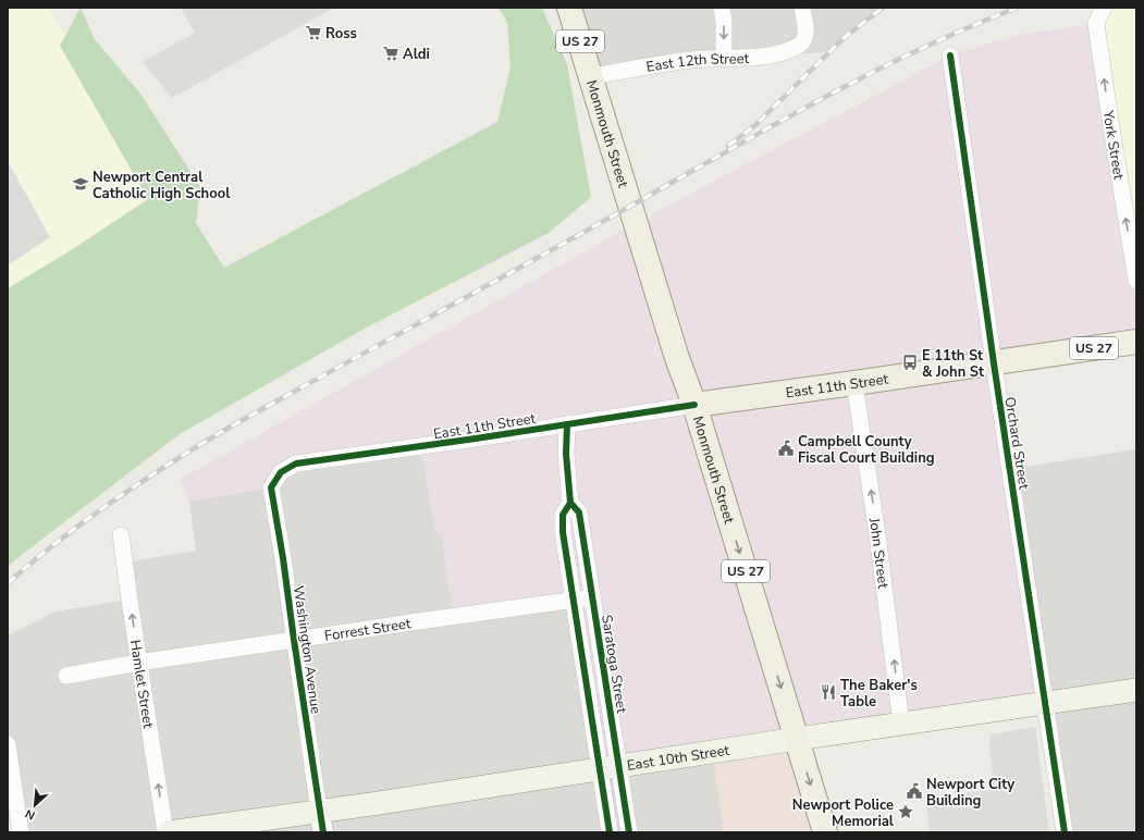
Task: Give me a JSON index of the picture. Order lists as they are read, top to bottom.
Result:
{
  "streets": {
    "main road": [
      "US 27",
      "Monmouth Street",
      "East 11th Street",
      "East 10th Street"
    ],
    "street": [
      "East 12th Street",
      "York Street",
      "Orchard Street",
      "John Street",
      "Forrest Street",
      "Washington Avenue",
      "Saratoga Street",
      "Hamlet Street"
    ]
  },
  "crossings": [
    ["East 12th Street", "Monmouth Street"],
    ["Monmouth Street", "East 11th Street"],
    ["Monmouth Street", "East 10th Street"],
    ["East 11th Street", "Orchard Street"],
    ["East 11th Street", "John Street"],
    ["East 11th Street", "Washington Avenue"],
    ["East 11th Street", "Saratoga Street"],
    ["Orchard Street", "East 10th Street"],
    ["John Street", "East 10th Street"],
    ["Forrest Street", "Washington Avenue"],
    ["Forrest Street", "Saratoga Street"],
    ["Forrest Street", "Hamlet Street"],
    ["Washington Avenue", "East 10th Street"],
    ["Saratoga Street", "East 10th Street"],
    ["Hamlet Street", "East 10th Street"]
  ],
  "one_way": [
    "Monmouth Street",
    "York Street",
    "John Street",
    "Hamlet Street"
  ],
  "places": {
    "supermarket": ["Ross", "Aldi"],
    "school or university": ["Newport Central Catholic High School"],
    "bus stop": ["E 11th St & John St"],
    "public building": ["Campbell County Fiscal Court Building", "Newport City Building"],
    "restaurant": ["The Baker's Table"],
    "place": ["Newport Police Memorial"]
  },
  "north": "bottom left"
}
